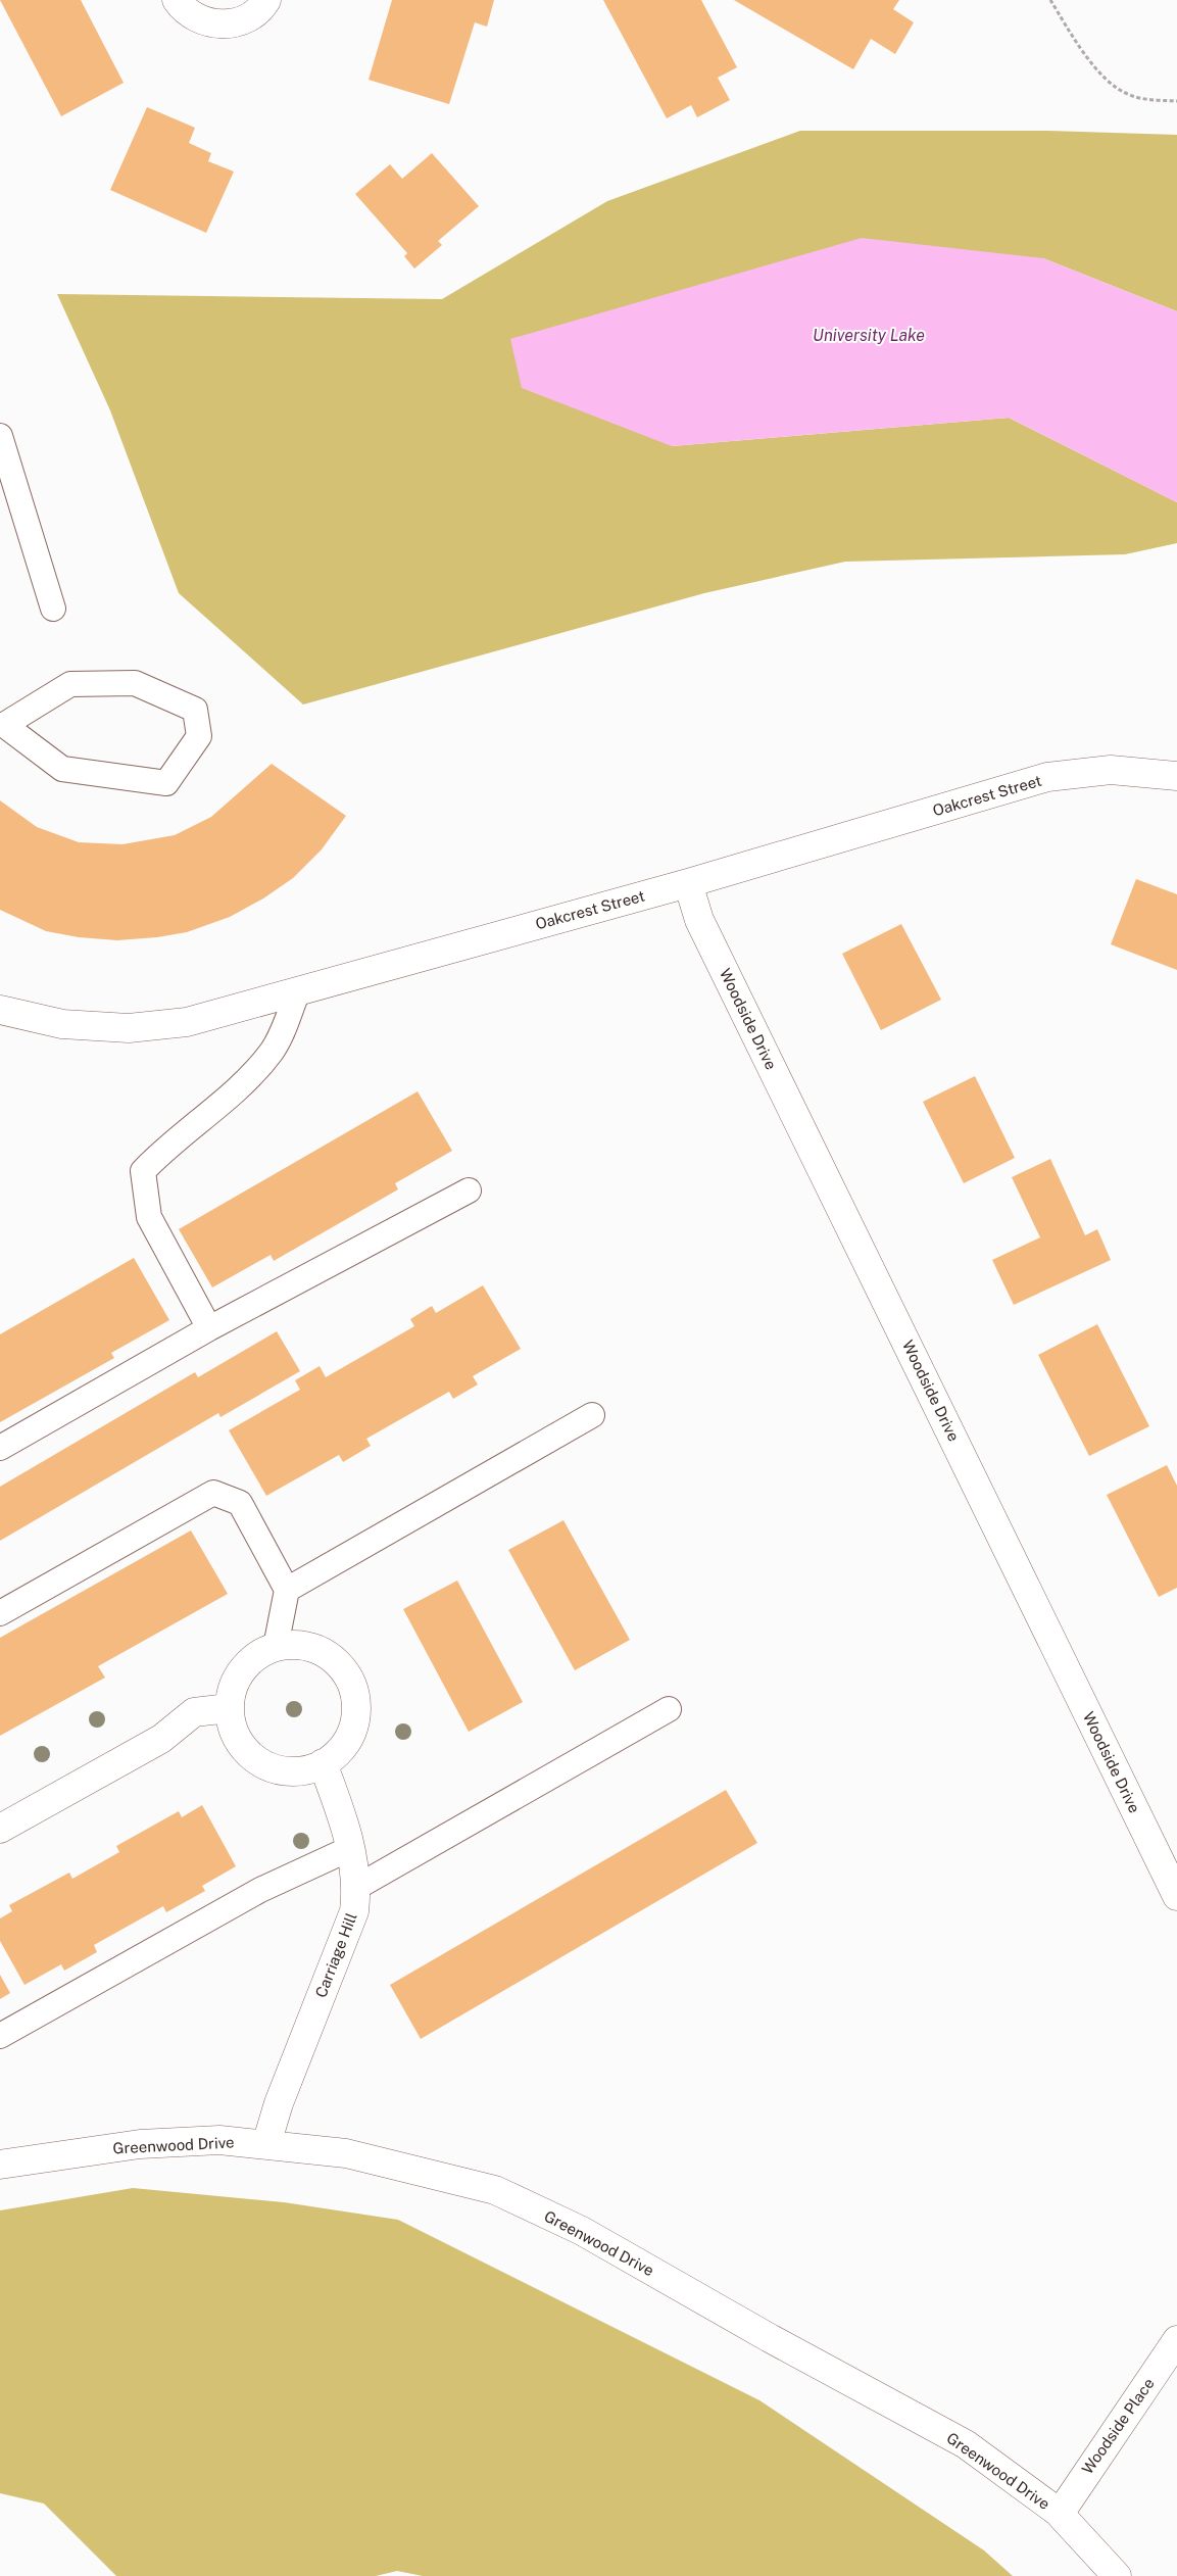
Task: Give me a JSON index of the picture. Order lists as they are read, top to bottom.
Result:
{
  "streets": {
    "street": [
      "Oakcrest Street",
      "Woodside Drive",
      "Carriage Hill",
      "Greenwood Drive",
      "Woodside Place"
    ]
  },
  "crossings": [
    ["Oakcrest Street", "Woodside Drive"],
    ["Carriage Hill", "Greenwood Drive"],
    ["Greenwood Drive", "Woodside Place"]
  ],
  "water": ["University Lake"]
}
